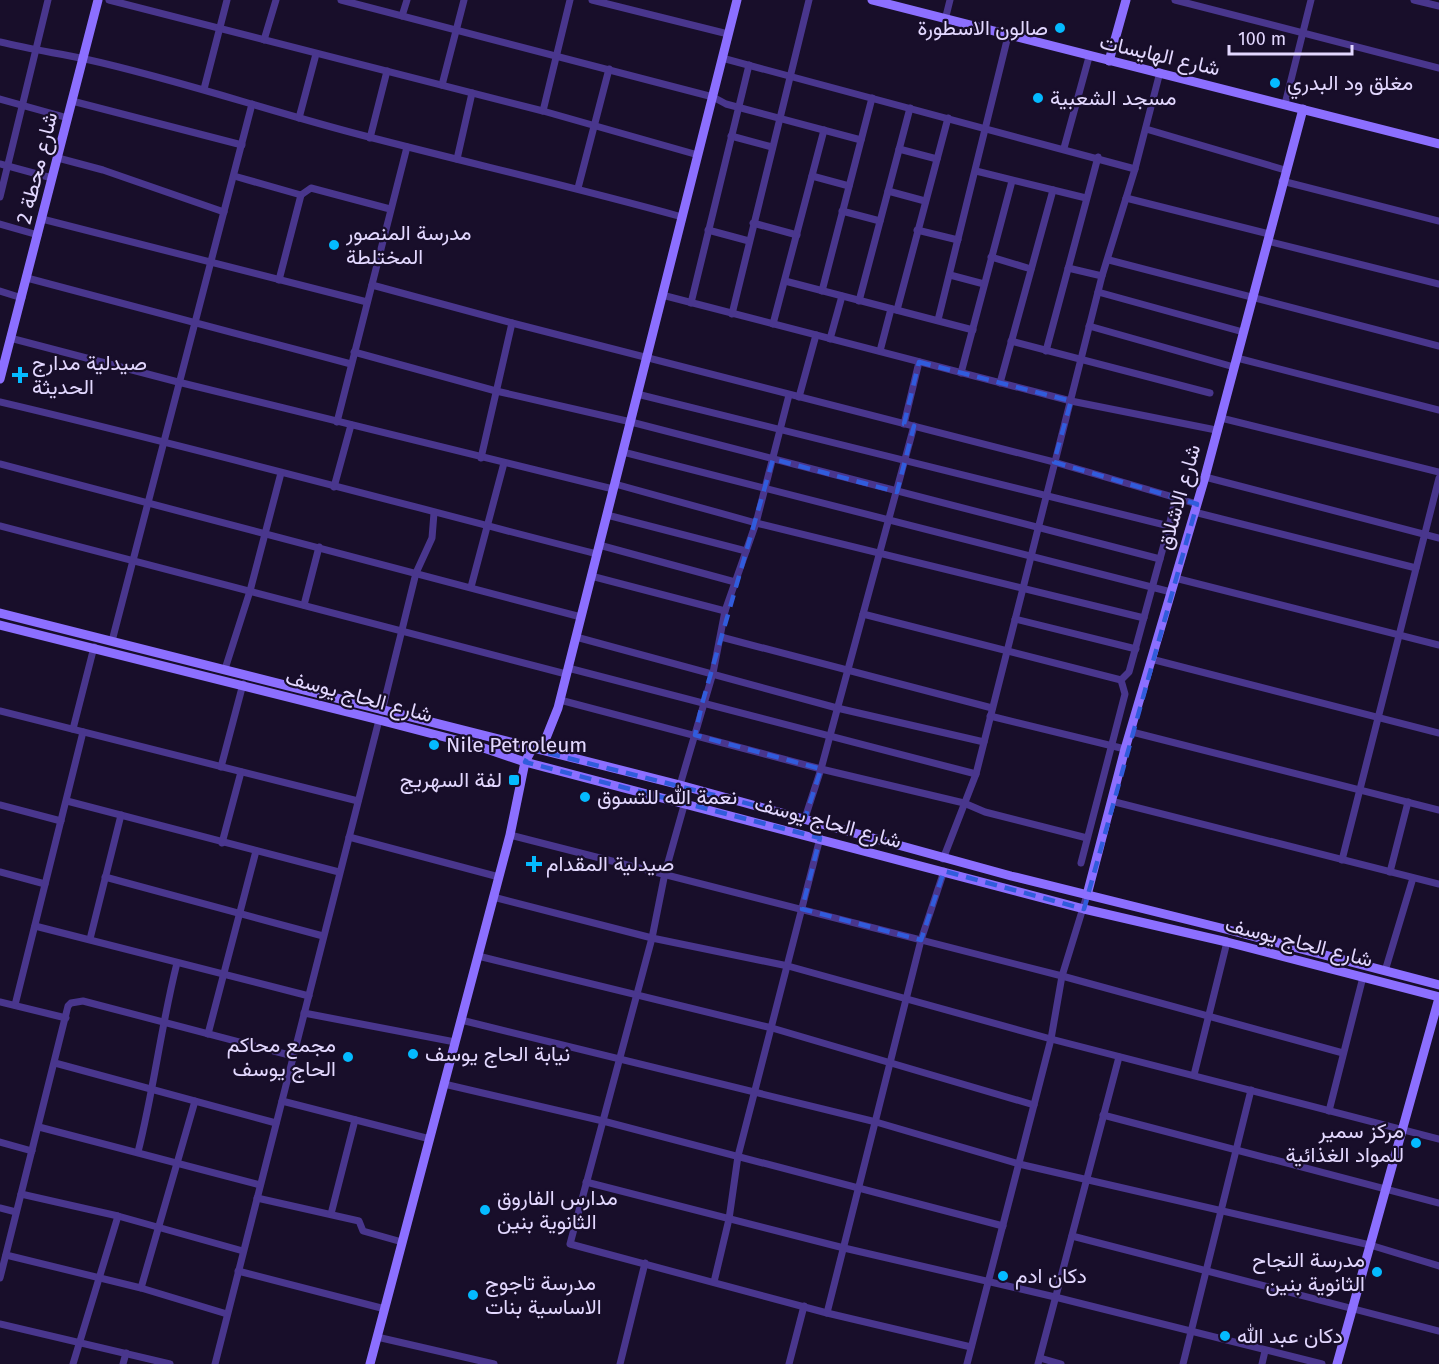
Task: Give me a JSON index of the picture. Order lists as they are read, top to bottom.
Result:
{
  "streets": {
    "street": [
      "شارع الهايسات",
      "شارع محطة 2",
      "شارع الاشلاق",
      "شارع الحاج يوسف"
    ]
  },
  "crossings": [
    ["شارع الهايسات", "شارع الاشلاق"],
    ["شارع الاشلاق", "شارع الحاج يوسف"]
  ],
  "places": {
    "other": [
      "صالون الاسطورة",
      "مغلق ود البدري",
      "مسجد الشعبية",
      "مدرسة المنصور المختلطة",
      "Nile Petroleum",
      "نعمة الله للتسوق",
      "نيابة الحاج يوسف",
      "مجمع محاكم الحاج يوسف",
      "مركز سمير للمواد الغذائية",
      "مدارس الفاروق الثانوية بنين",
      "مدرسة النجاح الثانوية بنين",
      "دكان ادم",
      "مدرسة تاجوج الاساسية بنات",
      "دكان عبد الله"
    ],
    "health": ["صيدلية مدارج الحديثة", "صيدلية المقدام"],
    "transit": ["لفة السهريج"]
  },
  "scale_bar": "100 m"
}
